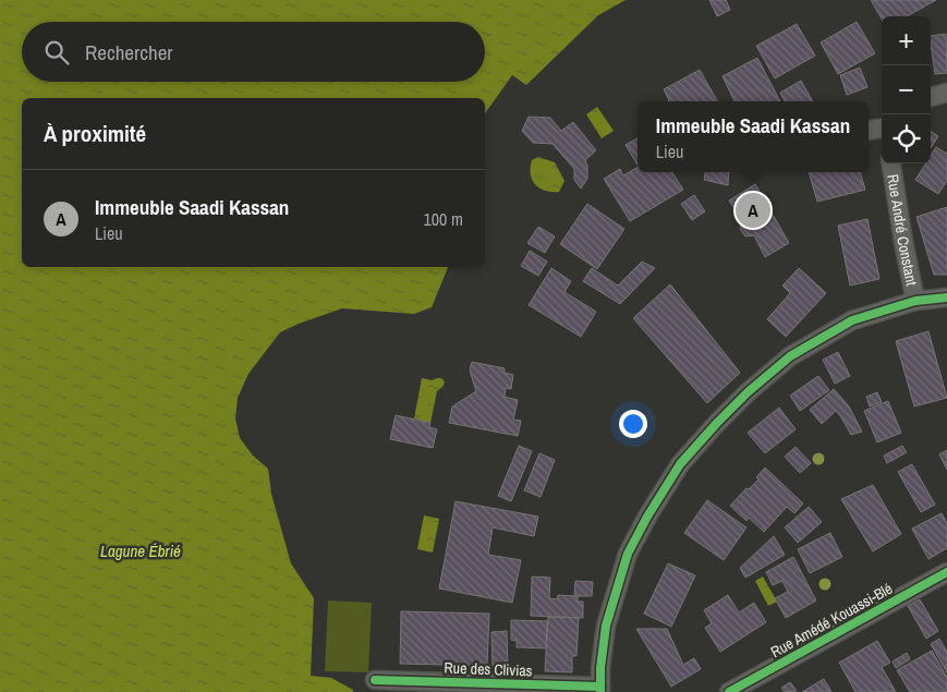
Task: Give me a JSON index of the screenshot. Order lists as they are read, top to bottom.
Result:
{
  "streets": {
    "street": ["Rue André Constant", "Rue Amédé Kouassi-Blé", "Rue des Clivias"]
  },
  "water": ["Lagune Ébrié"],
  "page": {
    "map_buttons": ["+", "−"],
    "search": "Rechercher",
    "heading": "À proximité",
    "popup": ["Immeuble Saadi Kassan", "Lieu"],
    "list": [
      {
        "mark": "A",
        "name": "Immeuble Saadi Kassan",
        "note": "Lieu",
        "value": "100 m"
      }
    ],
    "pins": "A"
  }
}
